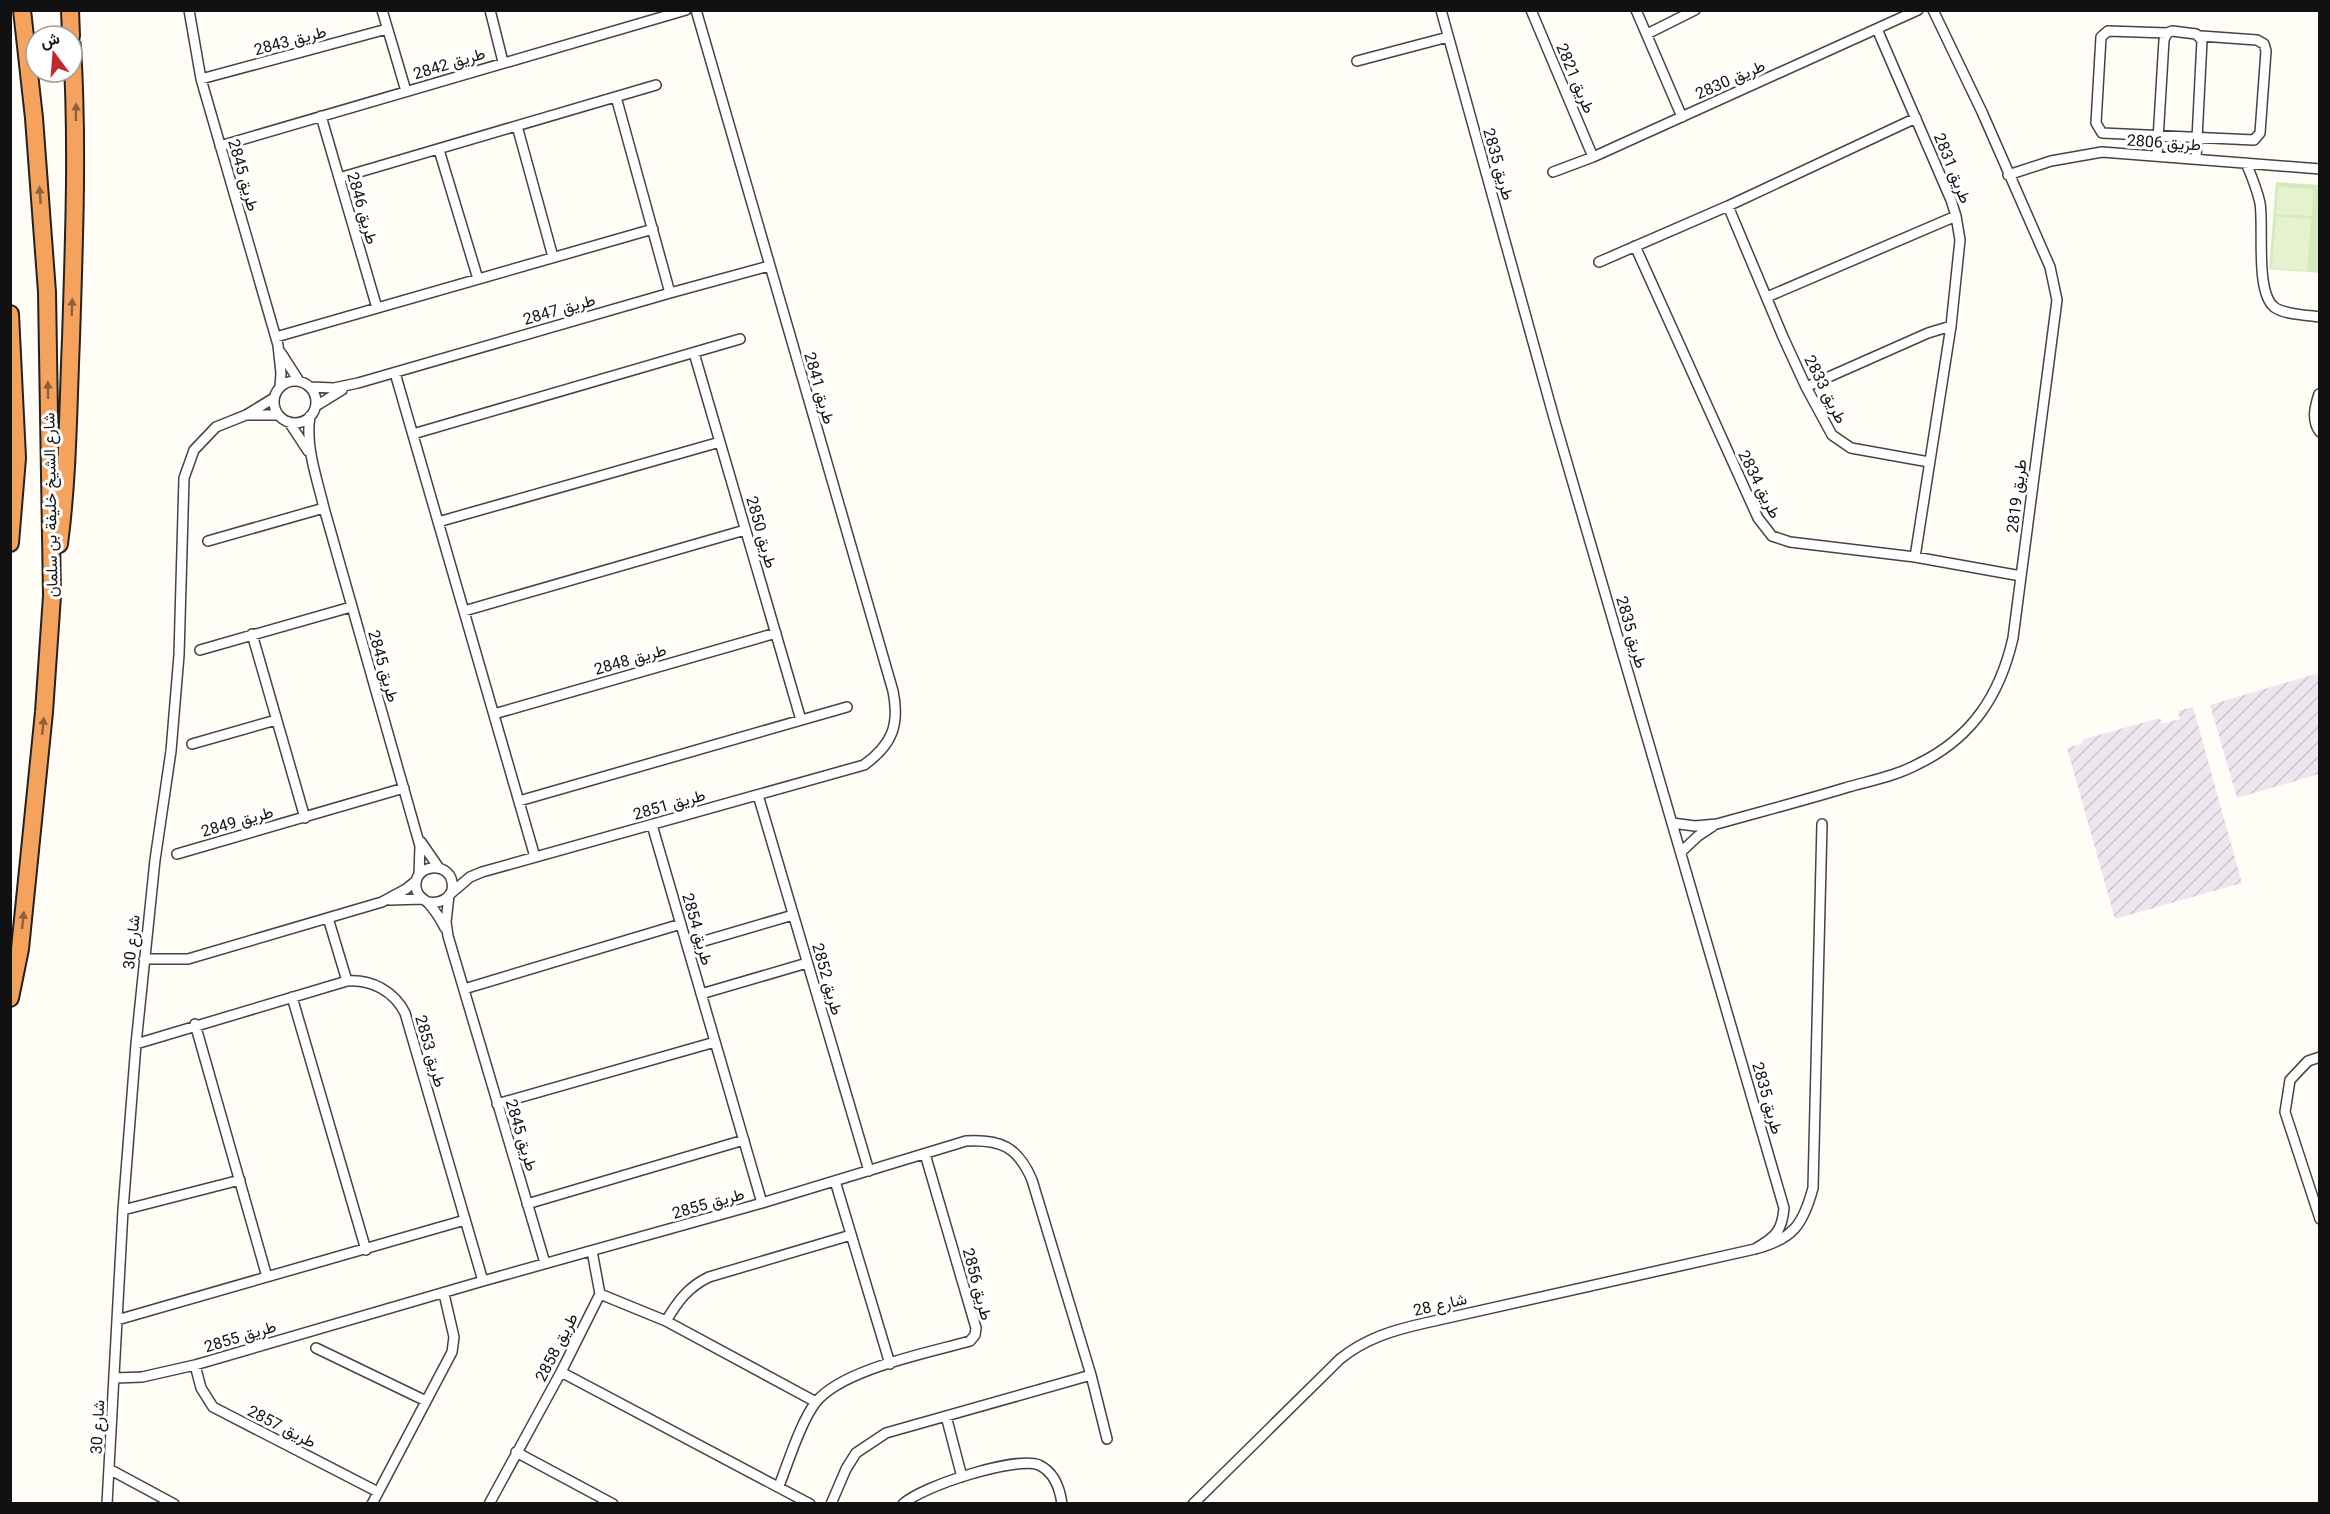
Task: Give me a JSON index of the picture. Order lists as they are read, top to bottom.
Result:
{
  "streets": {
    "highway": ["شارع الشيخ خليفة بن سلمان"],
    "street": [
      "طريق 2843",
      "طريق 2842",
      "طريق 2821",
      "طريق 2830",
      "طريق 2806",
      "طريق 2835",
      "طريق 2831",
      "طريق 2845",
      "طريق 2846",
      "طريق 2847",
      "طريق 2841",
      "طريق 2833",
      "طريق 2834",
      "طريق 2819",
      "طريق 2850",
      "طريق 2848",
      "طريق 2851",
      "طريق 2849",
      "طريق 2854",
      "شارع 30",
      "طريق 2852",
      "طريق 2853",
      "طريق 2855",
      "طريق 2856",
      "شارع 28",
      "طريق 2858",
      "طريق 2857"
    ]
  },
  "crossings": [
    ["طريق 2843", "طريق 2845"],
    ["طريق 2842", "طريق 2845"],
    ["طريق 2842", "طريق 2846"],
    ["طريق 2821", "طريق 2830"],
    ["طريق 2830", "طريق 2831"],
    ["طريق 2806", "طريق 2819"],
    ["طريق 2835", "طريق 2819"],
    ["طريق 2835", "شارع 28"],
    ["طريق 2831", "طريق 2833"],
    ["طريق 2831", "طريق 2834"],
    ["طريق 2845", "طريق 2847"],
    ["طريق 2845", "طريق 2851"],
    ["طريق 2845", "طريق 2849"],
    ["طريق 2845", "شارع 30"],
    ["طريق 2845", "طريق 2855"],
    ["طريق 2847", "طريق 2841"],
    ["طريق 2847", "شارع 30"],
    ["طريق 2841", "طريق 2851"],
    ["طريق 2834", "طريق 2819"],
    ["طريق 2850", "طريق 2848"],
    ["طريق 2851", "طريق 2854"],
    ["طريق 2851", "طريق 2852"],
    ["طريق 2854", "طريق 2855"],
    ["شارع 30", "طريق 2853"],
    ["شارع 30", "طريق 2855"],
    ["طريق 2852", "طريق 2855"],
    ["طريق 2853", "طريق 2855"],
    ["طريق 2855", "طريق 2856"],
    ["طريق 2855", "طريق 2857"]
  ],
  "north": "top"
}
